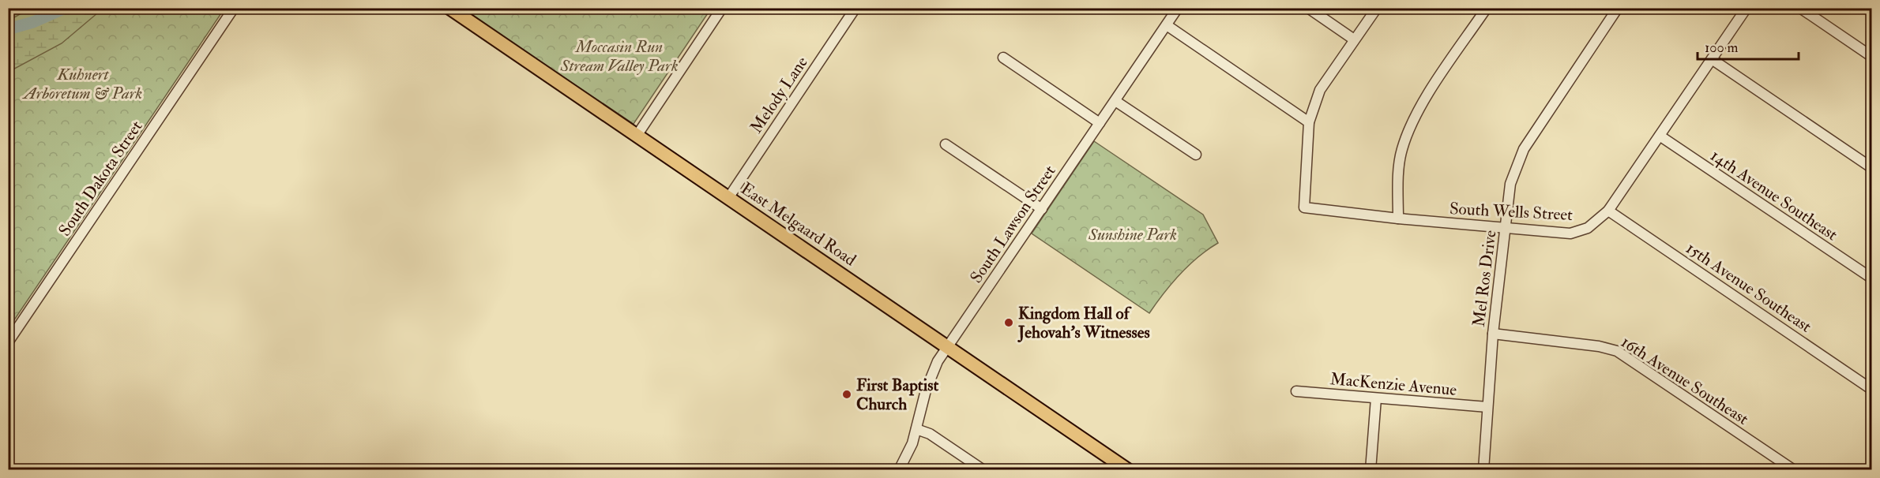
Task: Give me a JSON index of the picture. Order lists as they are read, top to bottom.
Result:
{
  "streets": {
    "main road": ["East Melgaard Road"],
    "street": [
      "Melody Lane",
      "South Dakota Street",
      "14th Avenue Southeast",
      "South Wells Street",
      "South Lawson Street",
      "Mel Ros Drive",
      "15th Avenue Southeast",
      "16th Avenue Southeast",
      "MacKenzie Avenue"
    ]
  },
  "crossings": [
    ["Melody Lane", "East Melgaard Road"],
    ["14th Avenue Southeast", "South Wells Street"],
    ["South Wells Street", "Mel Ros Drive"],
    ["South Wells Street", "15th Avenue Southeast"],
    ["East Melgaard Road", "South Lawson Street"],
    ["Mel Ros Drive", "16th Avenue Southeast"],
    ["Mel Ros Drive", "MacKenzie Avenue"]
  ],
  "parks": ["Moccasin Run Stream Valley Park", "Kuhnert Arboretum & Park", "Sunshine Park"],
  "places": ["Kingdom Hall of Jehovah's Witnesses", "First Baptist Church"],
  "scale_bar": "100 m"
}
